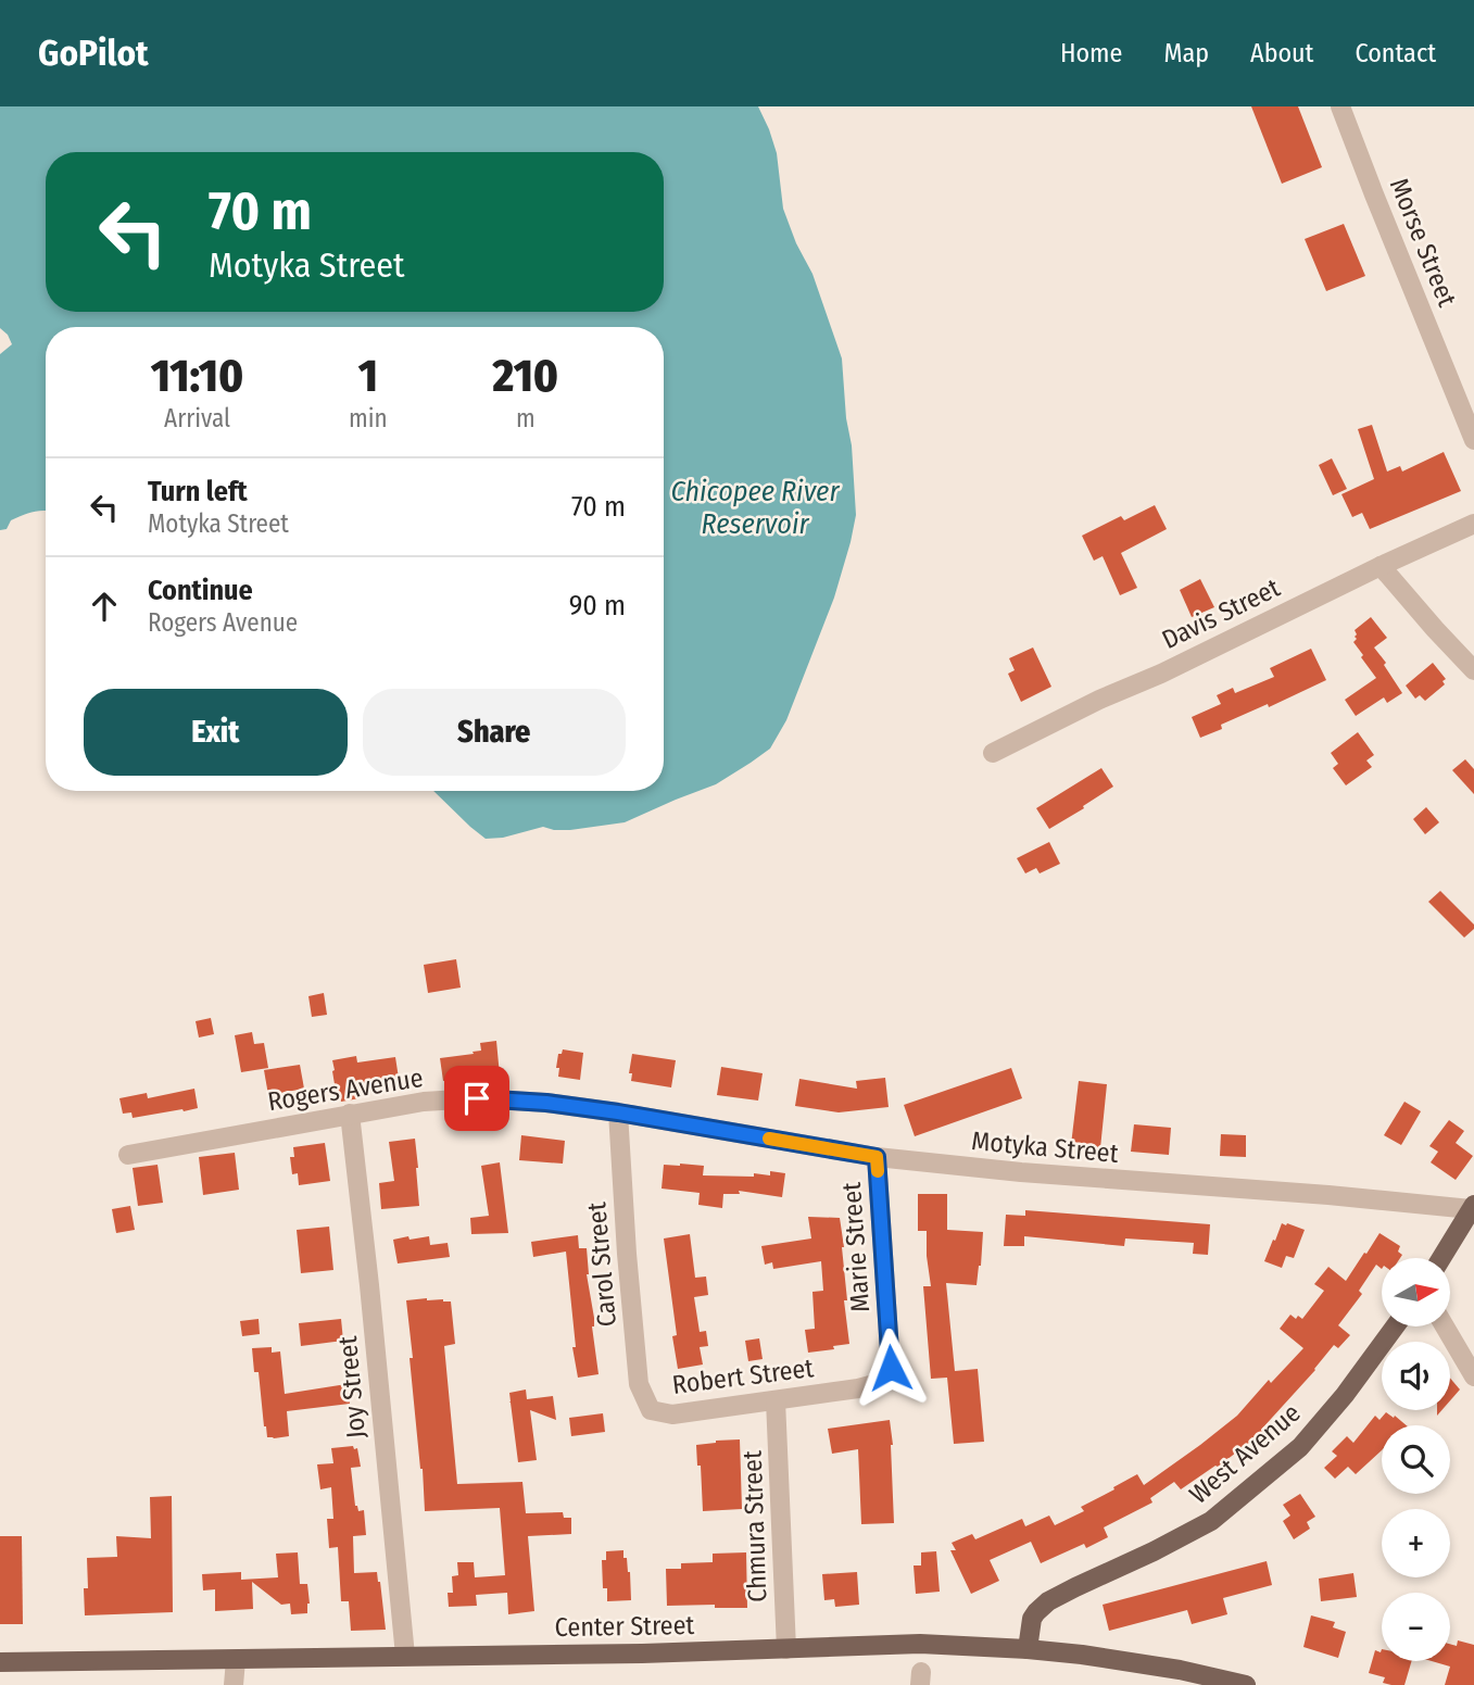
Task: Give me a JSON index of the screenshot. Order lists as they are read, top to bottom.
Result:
{
  "streets": {
    "main road": ["West Avenue", "Center Street"],
    "street": [
      "Morse Street",
      "Davis Street",
      "Rogers Avenue",
      "Motyka Street",
      "Marie Street",
      "Carol Street",
      "Robert Street",
      "Joy Street",
      "Chmura Street"
    ]
  },
  "crossings": [
    ["Rogers Avenue", "Motyka Street"],
    ["Rogers Avenue", "Carol Street"],
    ["Rogers Avenue", "Joy Street"],
    ["Motyka Street", "Marie Street"],
    ["Motyka Street", "Carol Street"],
    ["Marie Street", "Robert Street"],
    ["Carol Street", "Robert Street"],
    ["Robert Street", "Chmura Street"],
    ["Joy Street", "Center Street"],
    ["West Avenue", "Center Street"],
    ["Chmura Street", "Center Street"]
  ],
  "water": ["Chicopee River Reservoir"],
  "north": "right",
  "page": {
    "header": "GoPilot",
    "nav": [
      "Home",
      "Map",
      "About",
      "Contact"
    ],
    "turn": ["70 m", "Motyka Street"],
    "eta": [
      "11:10",
      "Arrival",
      "1",
      "min",
      "210",
      "m"
    ],
    "list": [
      {
        "name": "Turn left",
        "note": "Motyka Street",
        "value": "70 m"
      },
      {
        "name": "Continue",
        "note": "Rogers Avenue",
        "value": "90 m"
      }
    ],
    "buttons": ["Exit", "Share"],
    "map_buttons": ["+", "−"]
  }
}
